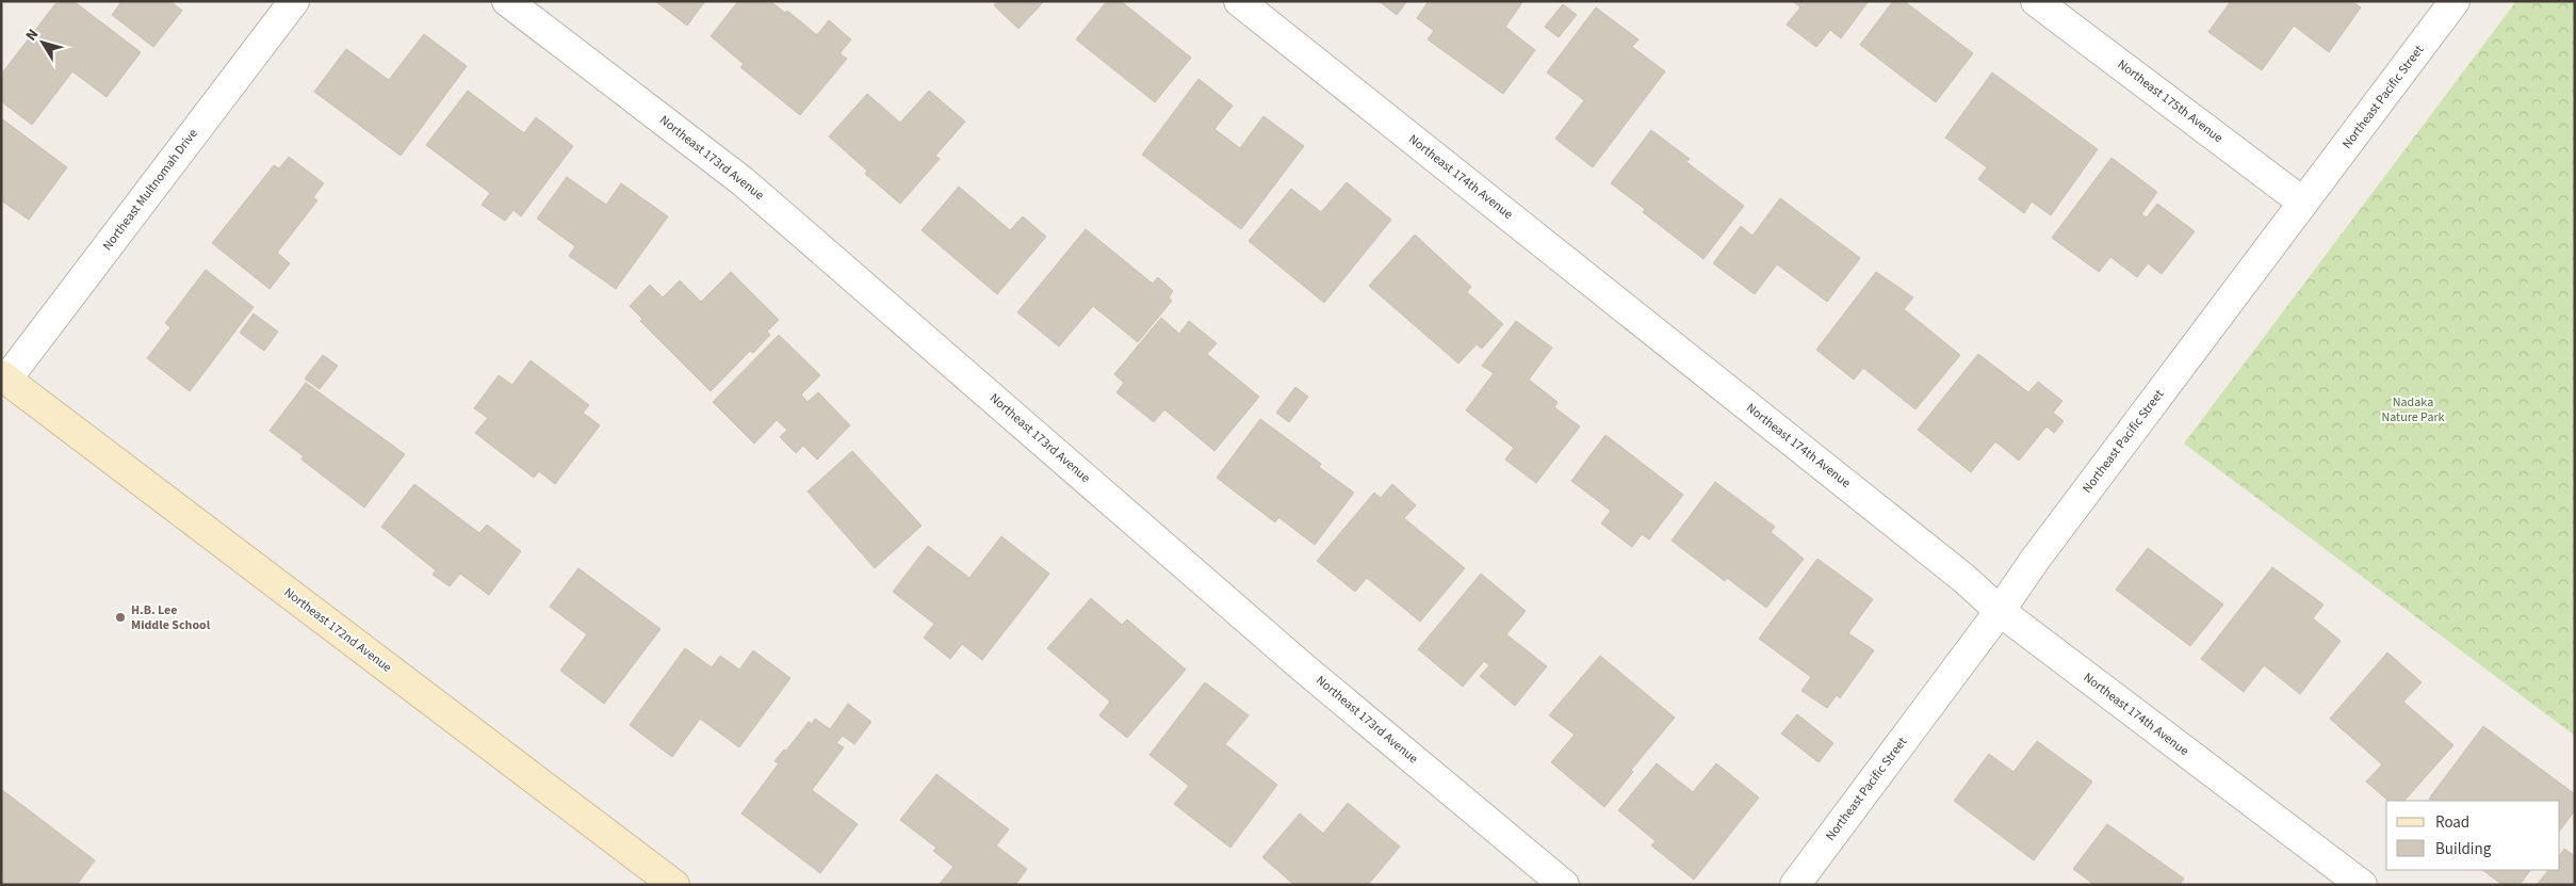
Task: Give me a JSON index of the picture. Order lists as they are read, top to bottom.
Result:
{
  "streets": {
    "street": [
      "Northeast Pacific Street",
      "Northeast 175th Avenue",
      "Northeast 173rd Avenue",
      "Northeast 174th Avenue",
      "Northeast Multnomah Drive",
      "Northeast 172nd Avenue"
    ]
  },
  "crossings": [
    ["Northeast Pacific Street", "Northeast 175th Avenue"],
    ["Northeast Pacific Street", "Northeast 174th Avenue"],
    ["Northeast Multnomah Drive", "Northeast 172nd Avenue"]
  ],
  "parks": ["Nadaka Nature Park"],
  "places": ["H.B. Lee Middle School"],
  "legend": ["Road", "Building"],
  "north": "top left"
}
